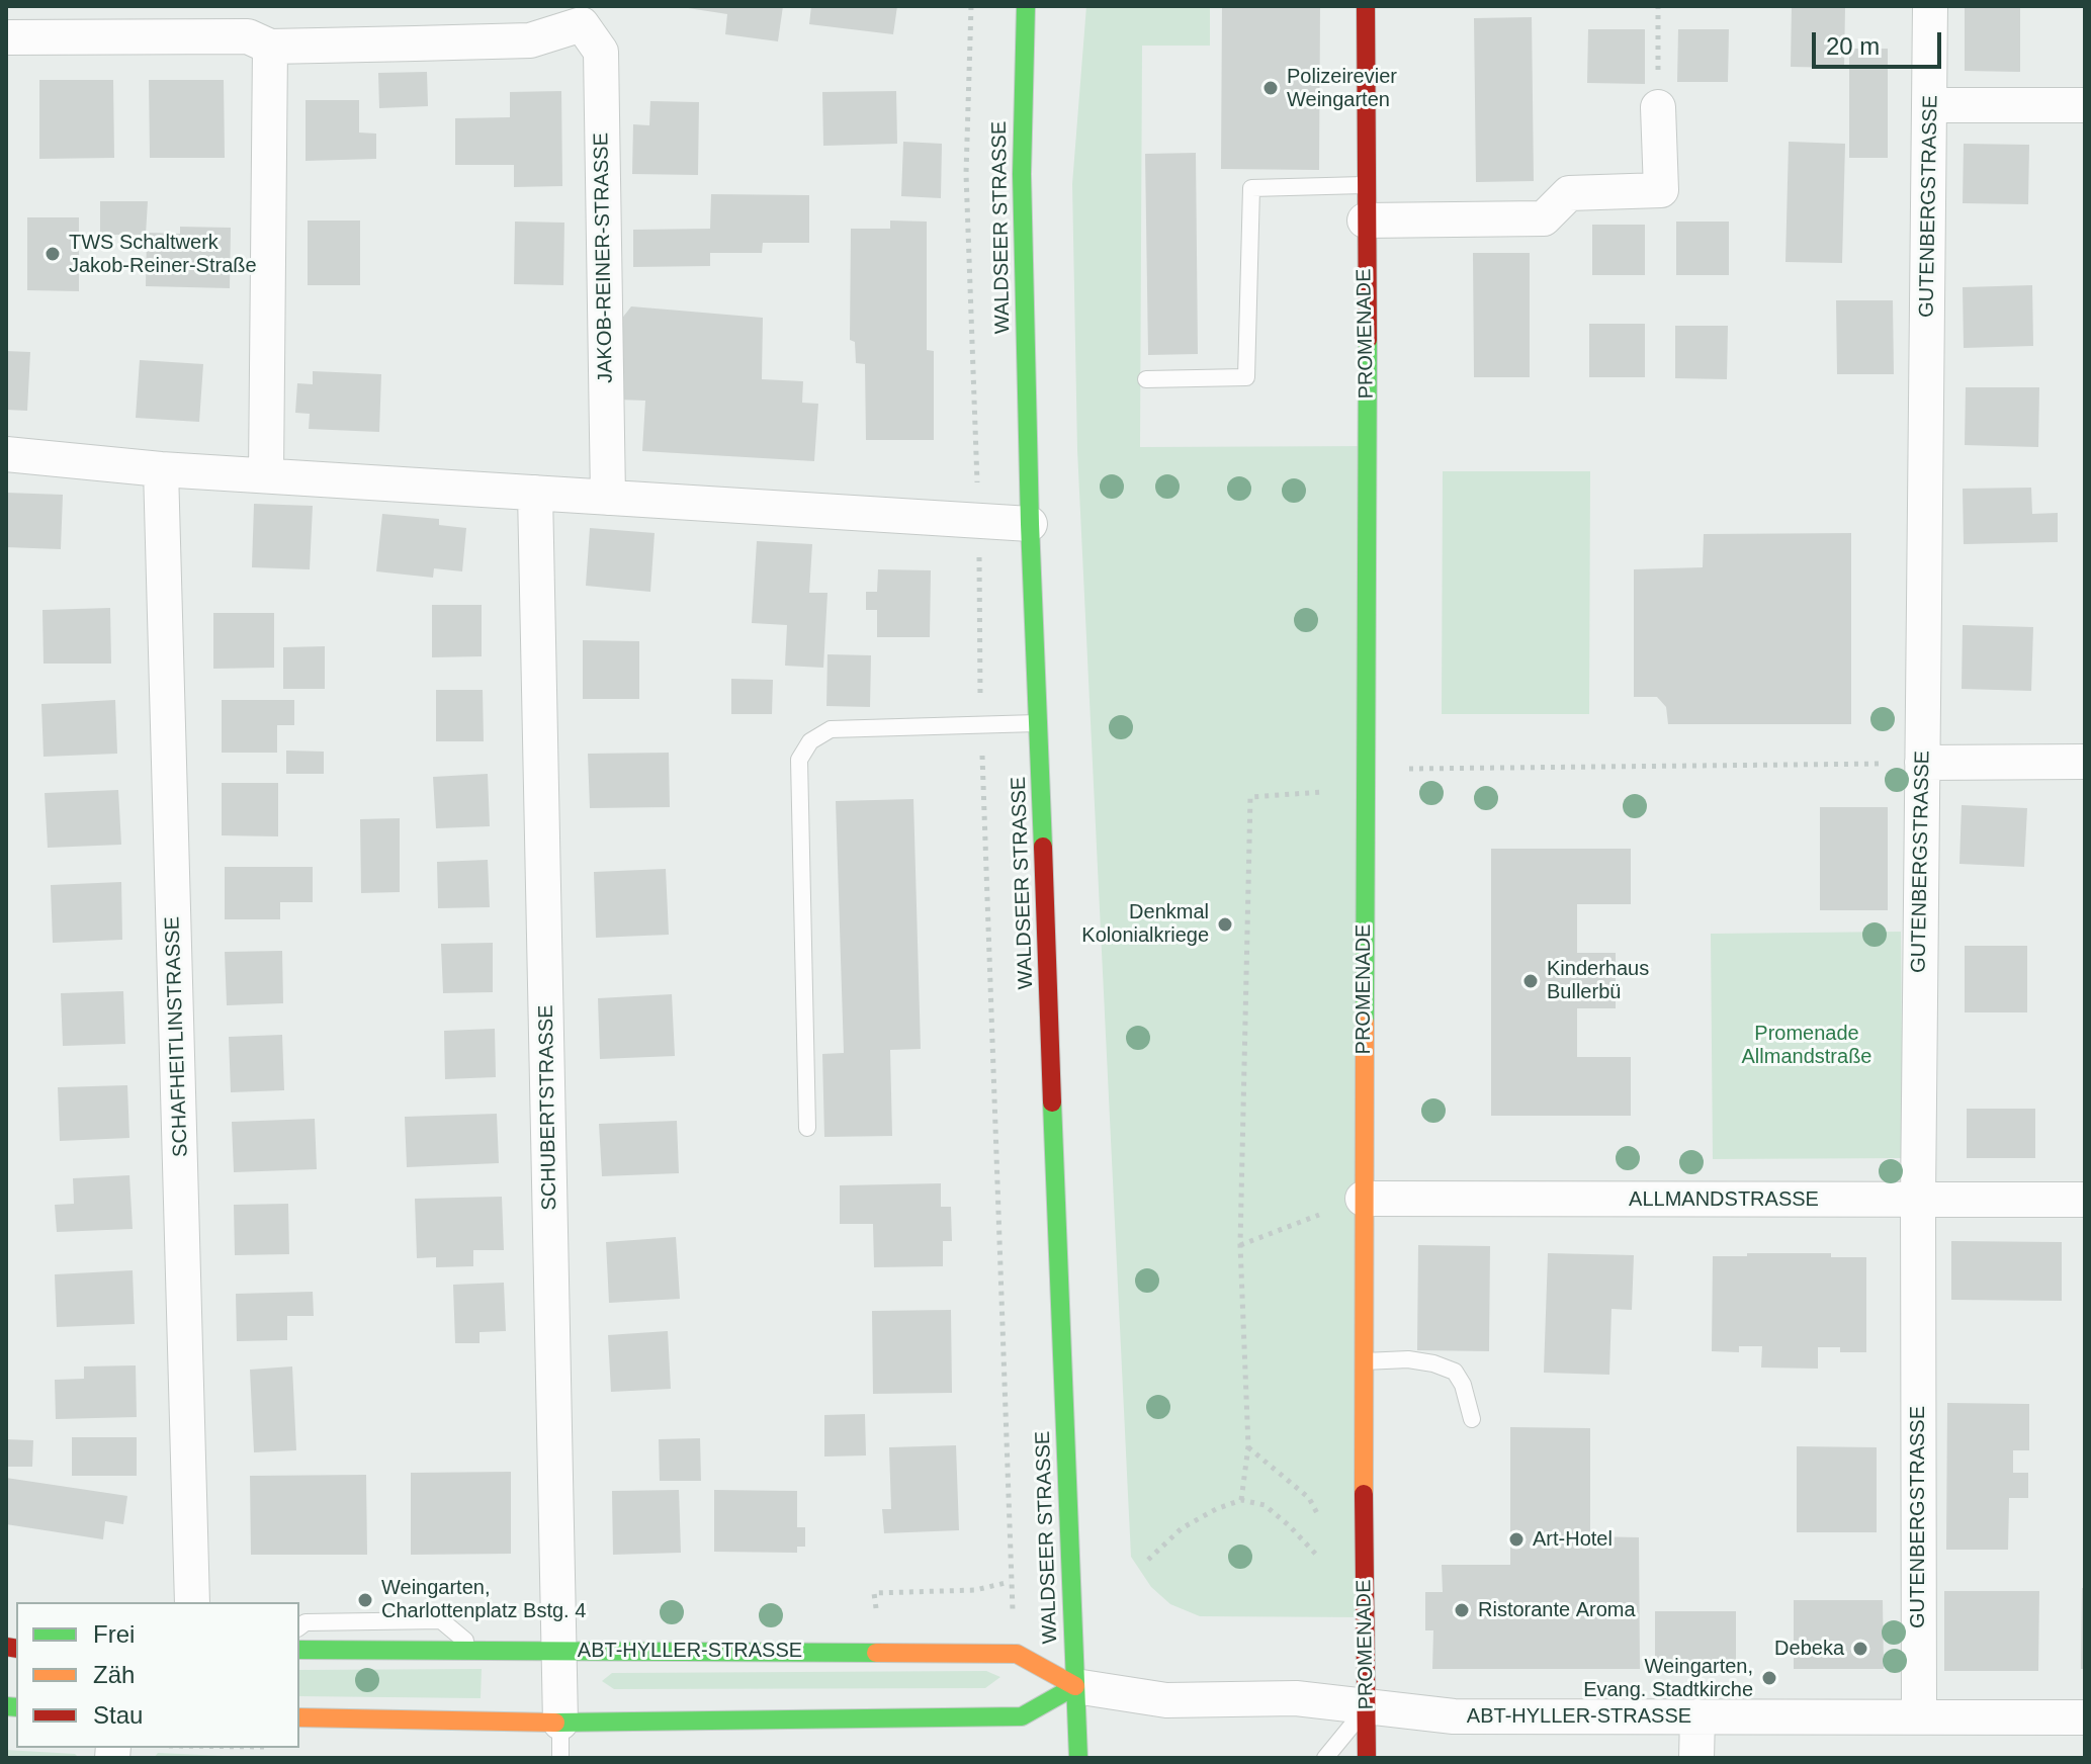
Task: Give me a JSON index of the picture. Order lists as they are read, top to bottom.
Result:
{
  "streets": {
    "street": [
      "GUTENBERGSTRASSE",
      "WALDSEER STRASSE",
      "JAKOB-REINER-STRASSE",
      "PROMENADE",
      "SCHAFHEITLINSTRASSE",
      "SCHUBERTSTRASSE",
      "ALLMANDSTRASSE",
      "ABT-HYLLER-STRASSE"
    ]
  },
  "crossings": [
    ["GUTENBERGSTRASSE", "ALLMANDSTRASSE"],
    ["GUTENBERGSTRASSE", "ABT-HYLLER-STRASSE"],
    ["WALDSEER STRASSE", "ABT-HYLLER-STRASSE"],
    ["PROMENADE", "ALLMANDSTRASSE"],
    ["PROMENADE", "ABT-HYLLER-STRASSE"],
    ["SCHUBERTSTRASSE", "ABT-HYLLER-STRASSE"]
  ],
  "parks": ["Promenade Allmandstraße"],
  "places": [
    "Polizeirevier Weingarten",
    "TWS Schaltwerk Jakob-Reiner-Straße",
    "Denkmal Kolonialkriege",
    "Kinderhaus Bullerbü",
    "Art-Hotel",
    "Weingarten, Charlottenplatz Bstg. 4",
    "Ristorante Aroma",
    "Debeka",
    "Weingarten, Evang. Stadtkirche"
  ],
  "legend": ["Frei", "Zäh", "Stau"],
  "scale_bar": "20 m"
}
